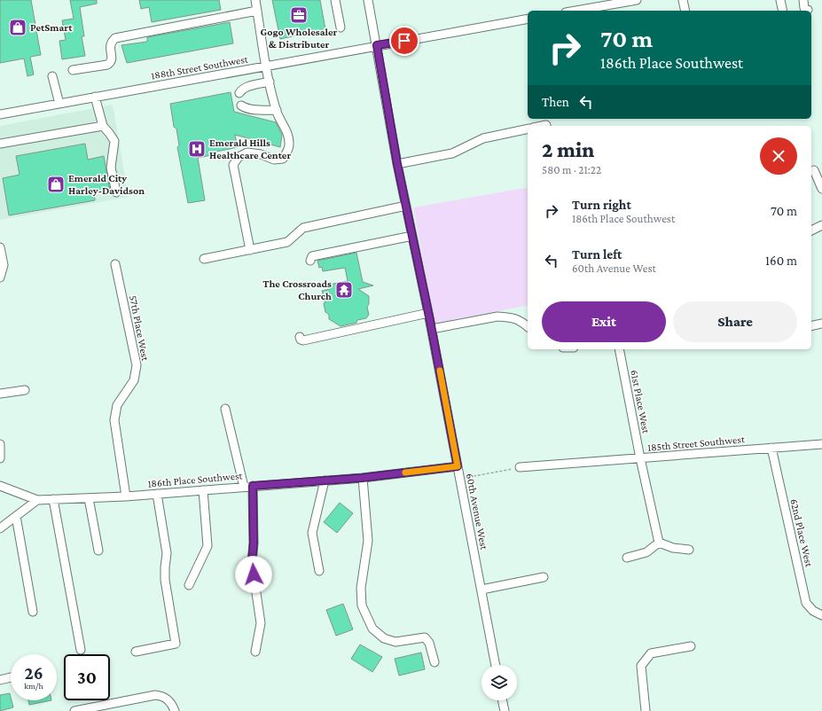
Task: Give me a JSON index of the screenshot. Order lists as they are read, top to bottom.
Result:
{
  "streets": {
    "street": [
      "188th Street Southwest",
      "57th Place West",
      "61st Place West",
      "185th Street Southwest",
      "186th Place Southwest",
      "60th Avenue West",
      "62nd Place West"
    ]
  },
  "crossings": [
    ["188th Street Southwest", "60th Avenue West"],
    ["57th Place West", "186th Place Southwest"],
    ["61st Place West", "185th Street Southwest"],
    ["185th Street Southwest", "62nd Place West"],
    ["186th Place Southwest", "60th Avenue West"]
  ],
  "places": {
    "office": ["Gogo Wholesaler & Distributer"],
    "shop": ["PetSmart", "Emerald City Harley-Davidson"],
    "hospital": ["Emerald Hills Healthcare Center"],
    "temple": ["The Crossroads Church"]
  },
  "page": {
    "turn": ["70 m", "186th Place Southwest"],
    "then": "Then",
    "heading": ["2 min", "580 m · 21:22"],
    "list": [
      {
        "name": "Turn right",
        "note": "186th Place Southwest",
        "value": "70 m"
      },
      {
        "name": "Turn left",
        "note": "60th Avenue West",
        "value": "160 m"
      }
    ],
    "buttons": ["Exit", "Share"],
    "speed": "26 km/h",
    "limit": "30"
  }
}
